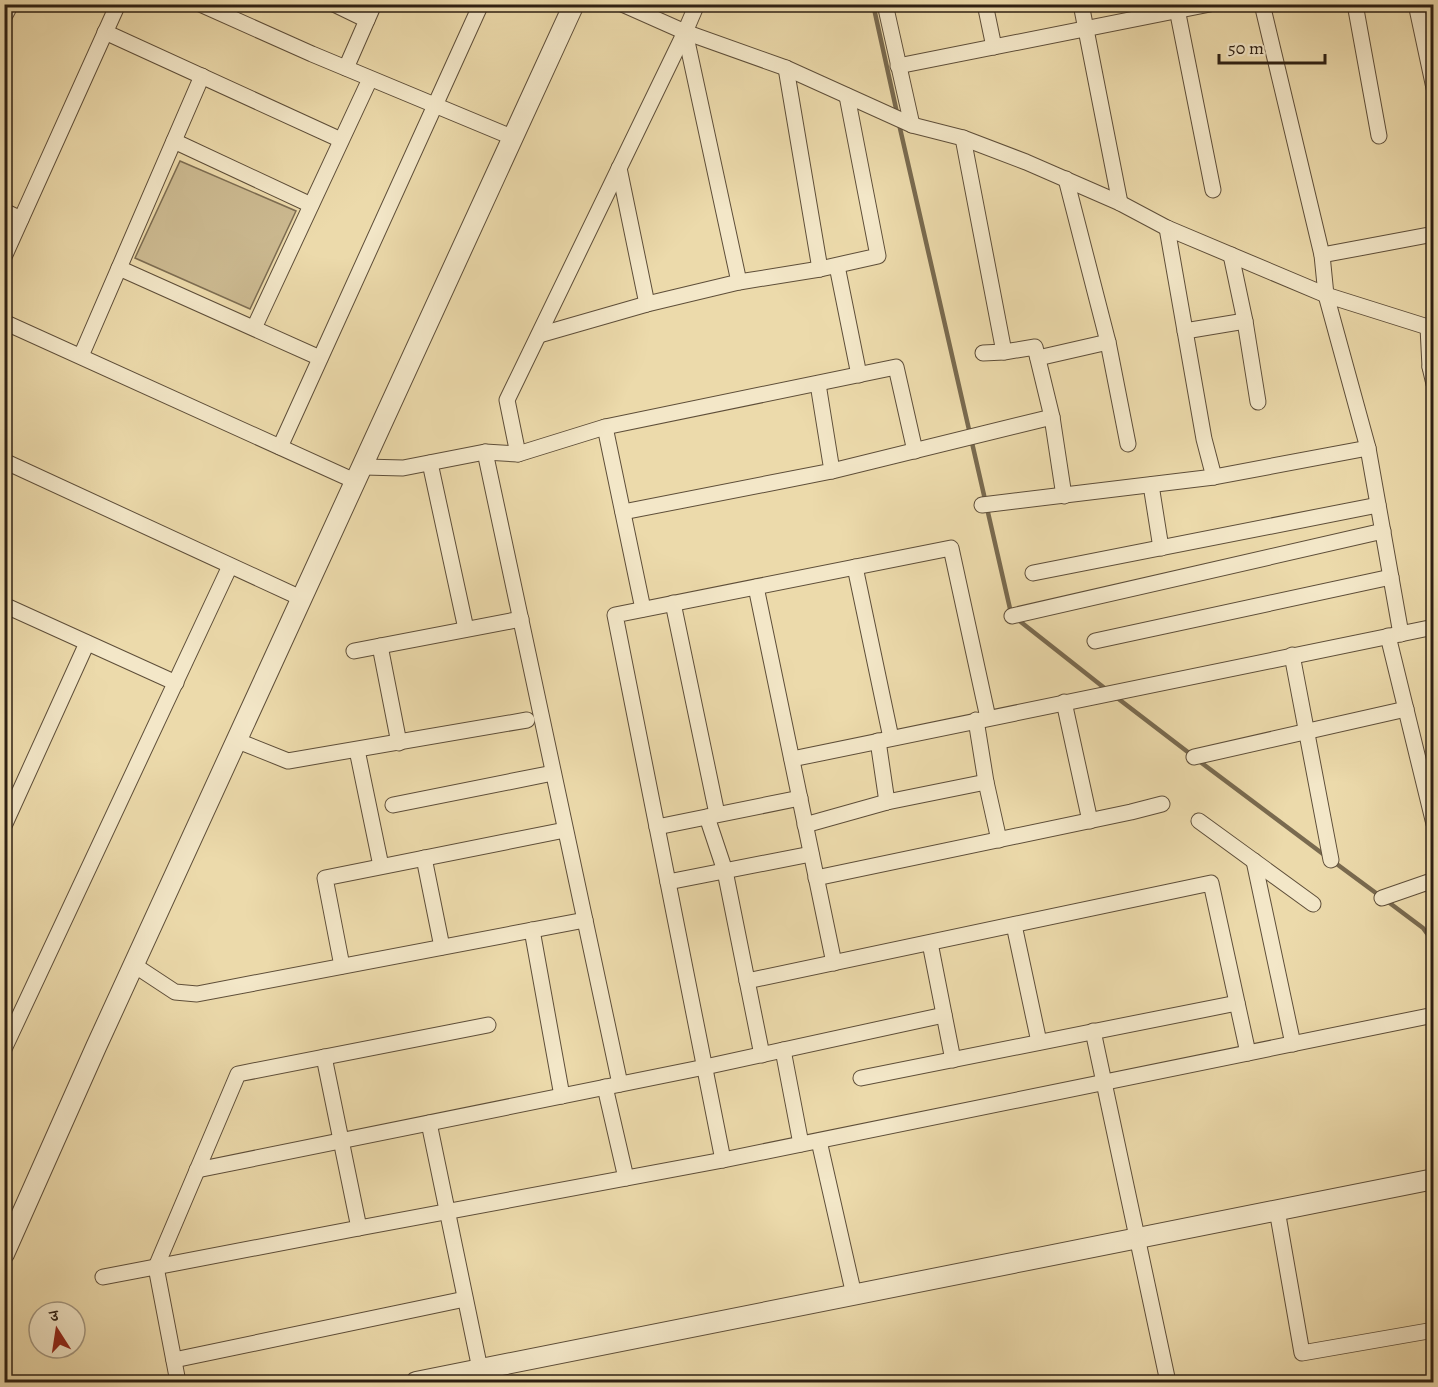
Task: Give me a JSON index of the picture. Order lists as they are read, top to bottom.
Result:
{
  "scale_bar": "50 m",
  "north": "top"
}
